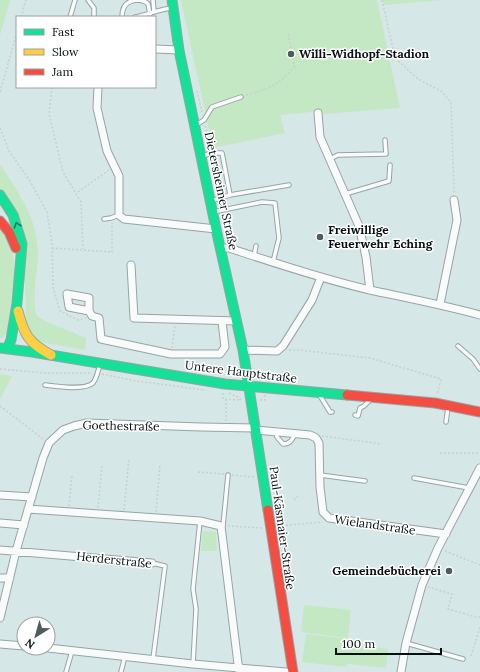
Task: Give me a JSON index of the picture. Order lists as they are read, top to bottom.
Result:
{
  "streets": {
    "main road": ["Dietersheimer Straße", "Untere Hauptstraße", "Paul-Käsmaier-Straße"],
    "street": ["Goethestraße", "Wielandstraße", "Herderstraße"]
  },
  "crossings": [
    ["Dietersheimer Straße", "Untere Hauptstraße"],
    ["Dietersheimer Straße", "Paul-Käsmaier-Straße"],
    ["Untere Hauptstraße", "Paul-Käsmaier-Straße"],
    ["Goethestraße", "Paul-Käsmaier-Straße"],
    ["Goethestraße", "Herderstraße"]
  ],
  "places": ["Willi-Widhopf-Stadion", "Freiwillige Feuerwehr Eching", "Gemeindebücherei"],
  "legend": ["Fast", "Slow", "Jam"],
  "scale_bar": "100 m",
  "north": "bottom left"
}
